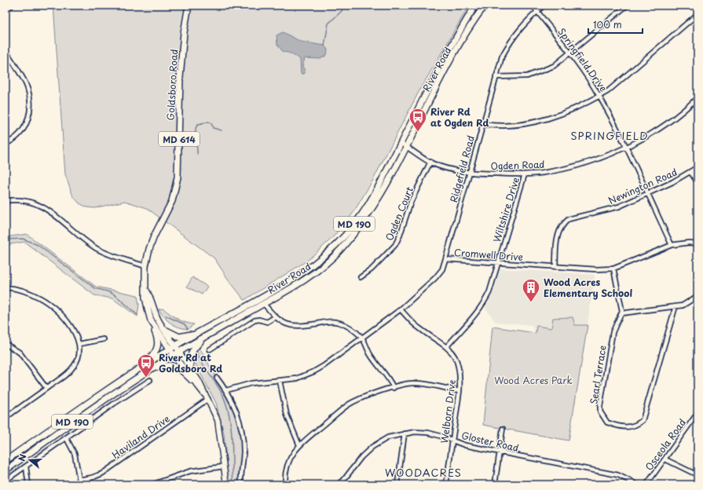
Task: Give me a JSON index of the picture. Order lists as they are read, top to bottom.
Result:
{
  "streets": {
    "main road": [
      "River Road",
      "Goldsboro Road",
      "MD 614",
      "MD 190"
    ],
    "street": [
      "Springfield Drive",
      "Ogden Road",
      "Ridgefield Road",
      "Newington Road",
      "Wiltshire Drive",
      "Ogden Court",
      "Cromwell Drive",
      "Searl Terrace",
      "Welborn Drive",
      "Haviland Drive",
      "Gloster Road",
      "Osceola Road"
    ]
  },
  "crossings": [
    ["Springfield Drive", "Ogden Road"],
    ["Springfield Drive", "Ridgefield Road"],
    ["Springfield Drive", "Newington Road"],
    ["Springfield Drive", "Cromwell Drive"],
    ["River Road", "Goldsboro Road"],
    ["River Road", "Ogden Road"],
    ["Goldsboro Road", "Haviland Drive"],
    ["Ogden Road", "Ridgefield Road"],
    ["Ogden Road", "Wiltshire Drive"],
    ["Ogden Road", "Ogden Court"],
    ["Ridgefield Road", "Cromwell Drive"],
    ["Newington Road", "Cromwell Drive"],
    ["Wiltshire Drive", "Cromwell Drive"],
    ["Wiltshire Drive", "Welborn Drive"],
    ["Cromwell Drive", "Welborn Drive"],
    ["Welborn Drive", "Gloster Road"]
  ],
  "districts": ["SPRINGFIELD", "WOODACRES"],
  "parks": ["Wood Acres Park"],
  "places": {
    "bus stop": ["River Rd at Ogden Rd", "River Rd at Goldsboro Rd"],
    "building": ["Wood Acres Elementary School"]
  },
  "scale_bar": "100 m",
  "north": "left"
}
